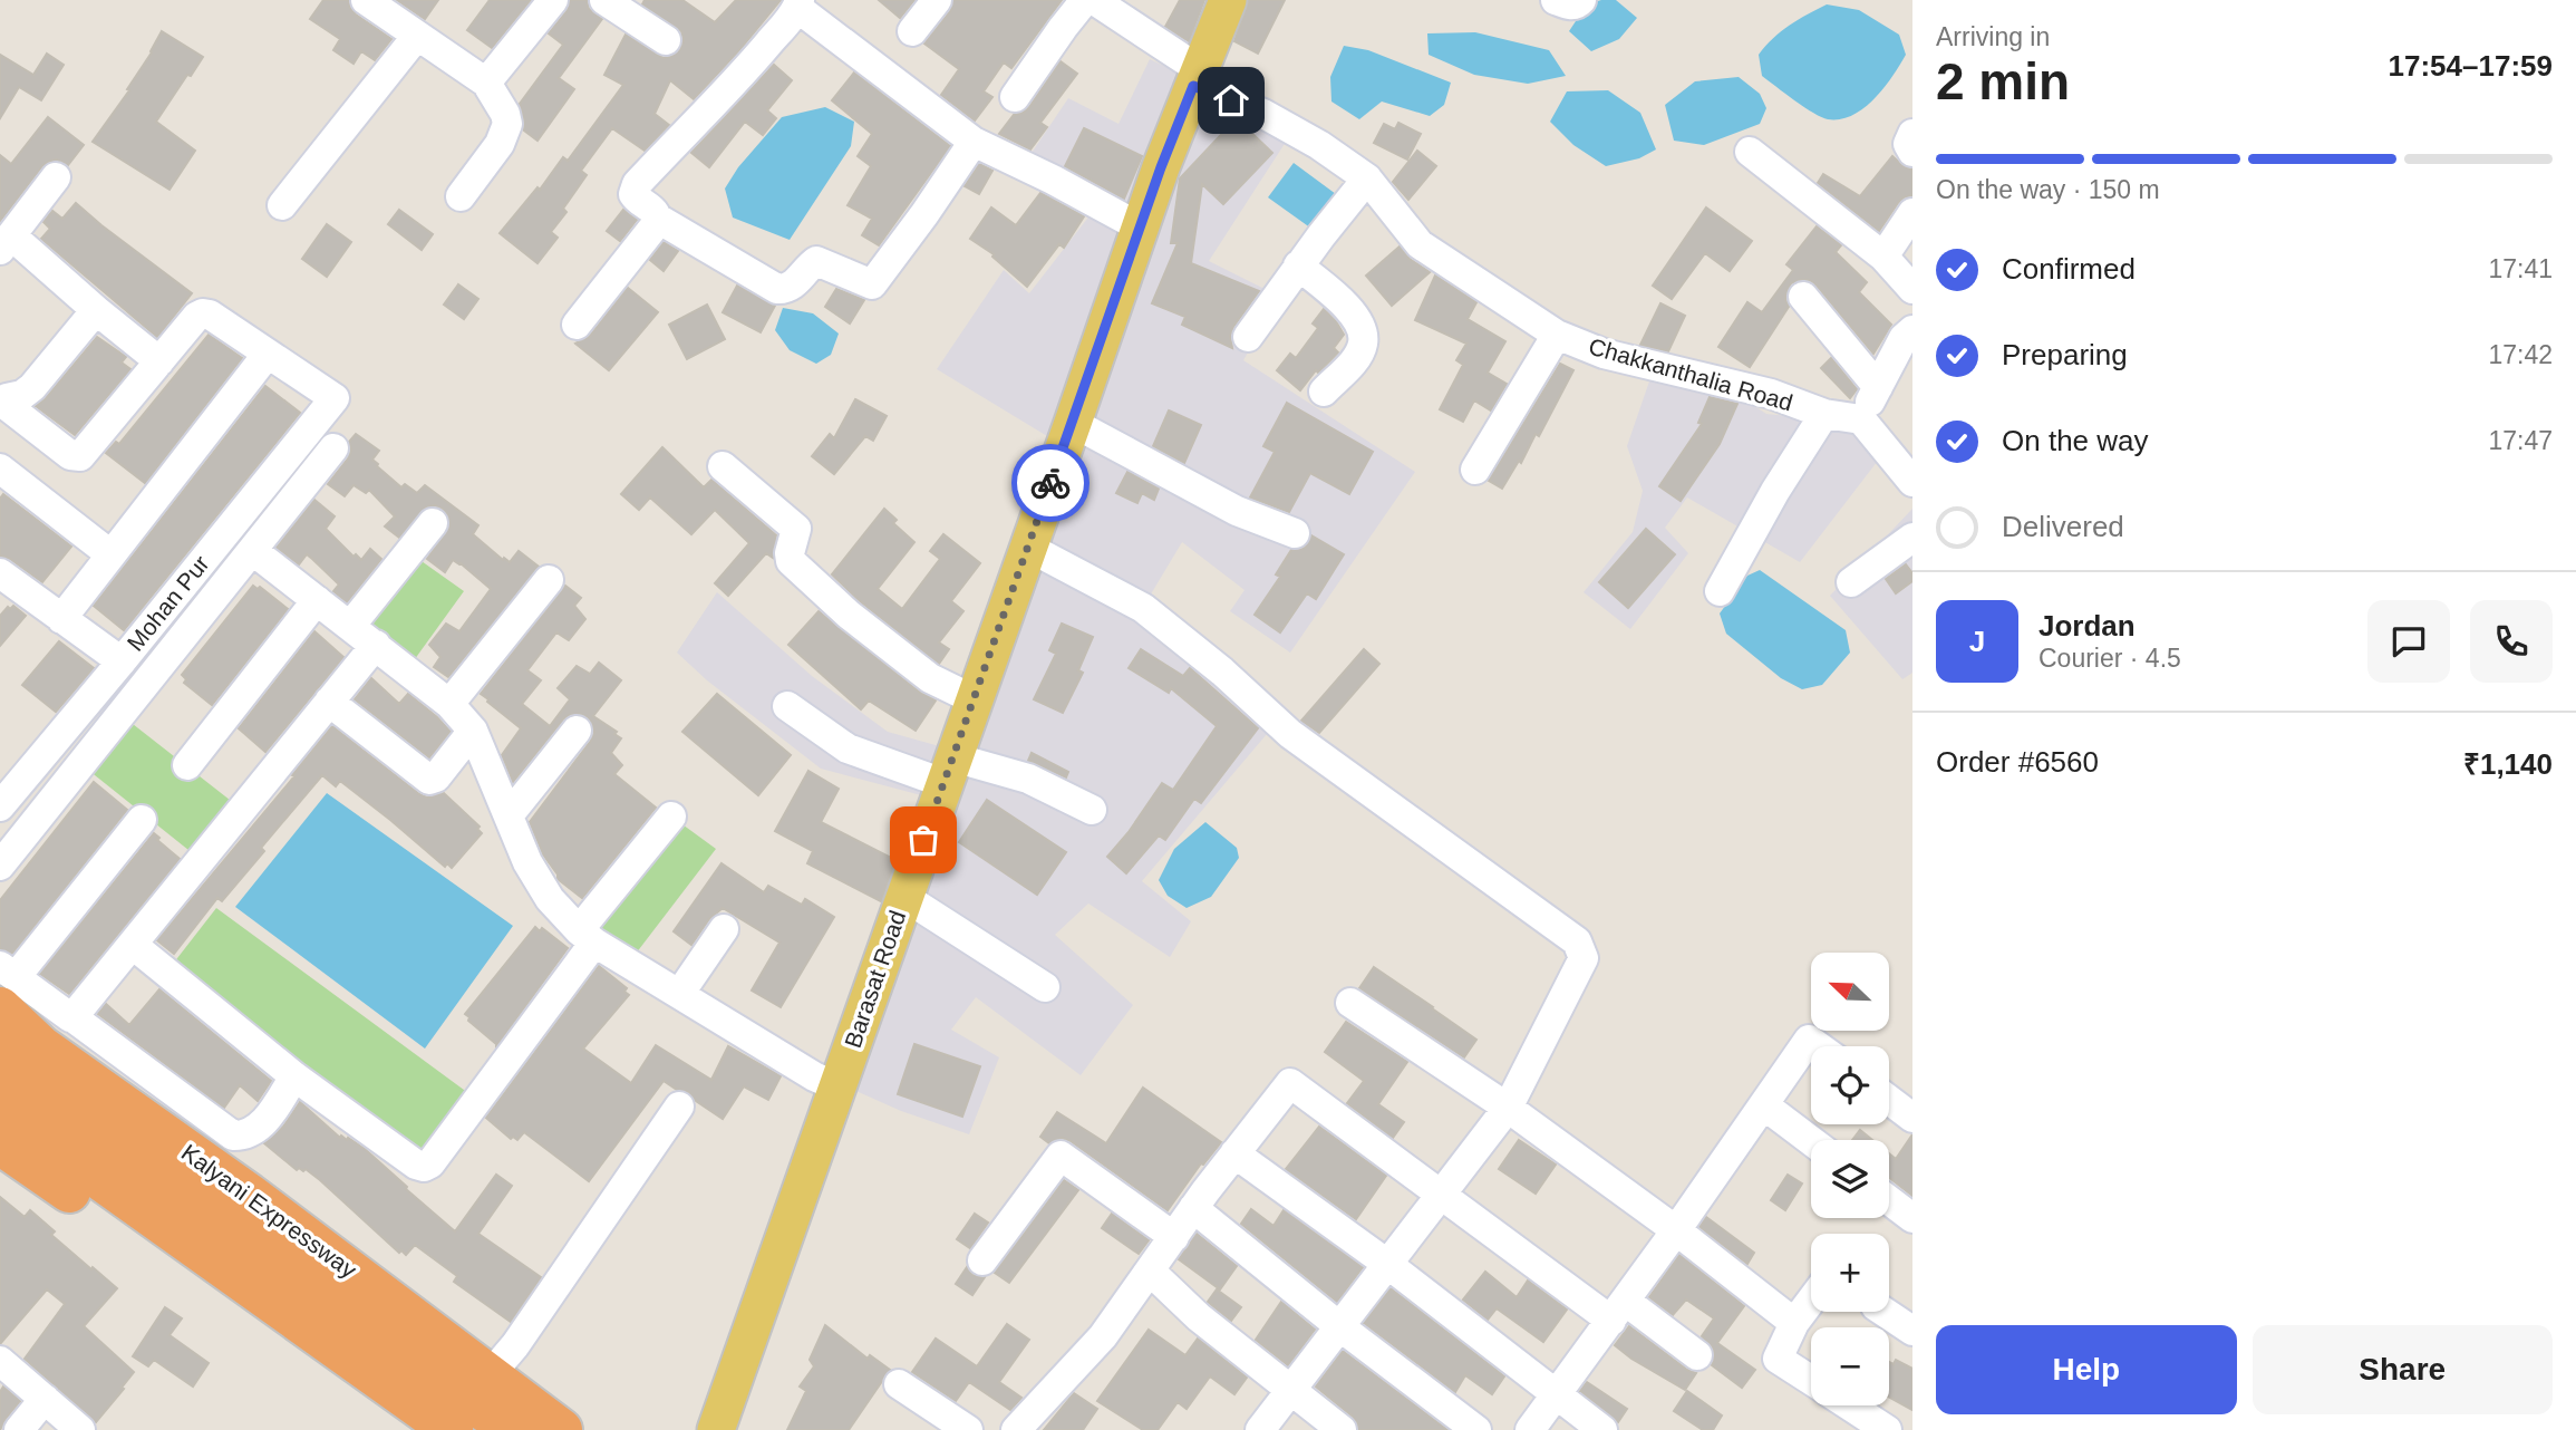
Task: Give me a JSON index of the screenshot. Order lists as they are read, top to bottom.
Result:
{
  "streets": {
    "highway": ["Kalyani Expressway"],
    "main road": ["Barasat Road"],
    "street": ["Chakkanthalia Road", "Mohan Pur"]
  },
  "crossings": [
    ["Chakkanthalia Road", "Barasat Road"]
  ],
  "north": "top left",
  "page": {
    "heading": ["2 min", "Arriving in", "17:54–17:59"],
    "panel": [
      "Jordan",
      "Courier · 4.5",
      "Order #6560",
      "₹1,140"
    ],
    "bar": "On the way · 150 m",
    "list": [
      ["Confirmed", "17:41"],
      ["Preparing", "17:42"],
      ["On the way", "17:47"],
      "Delivered"
    ],
    "round": "J",
    "map_buttons": ["+", "−"],
    "buttons": ["Help", "Share"]
  }
}
